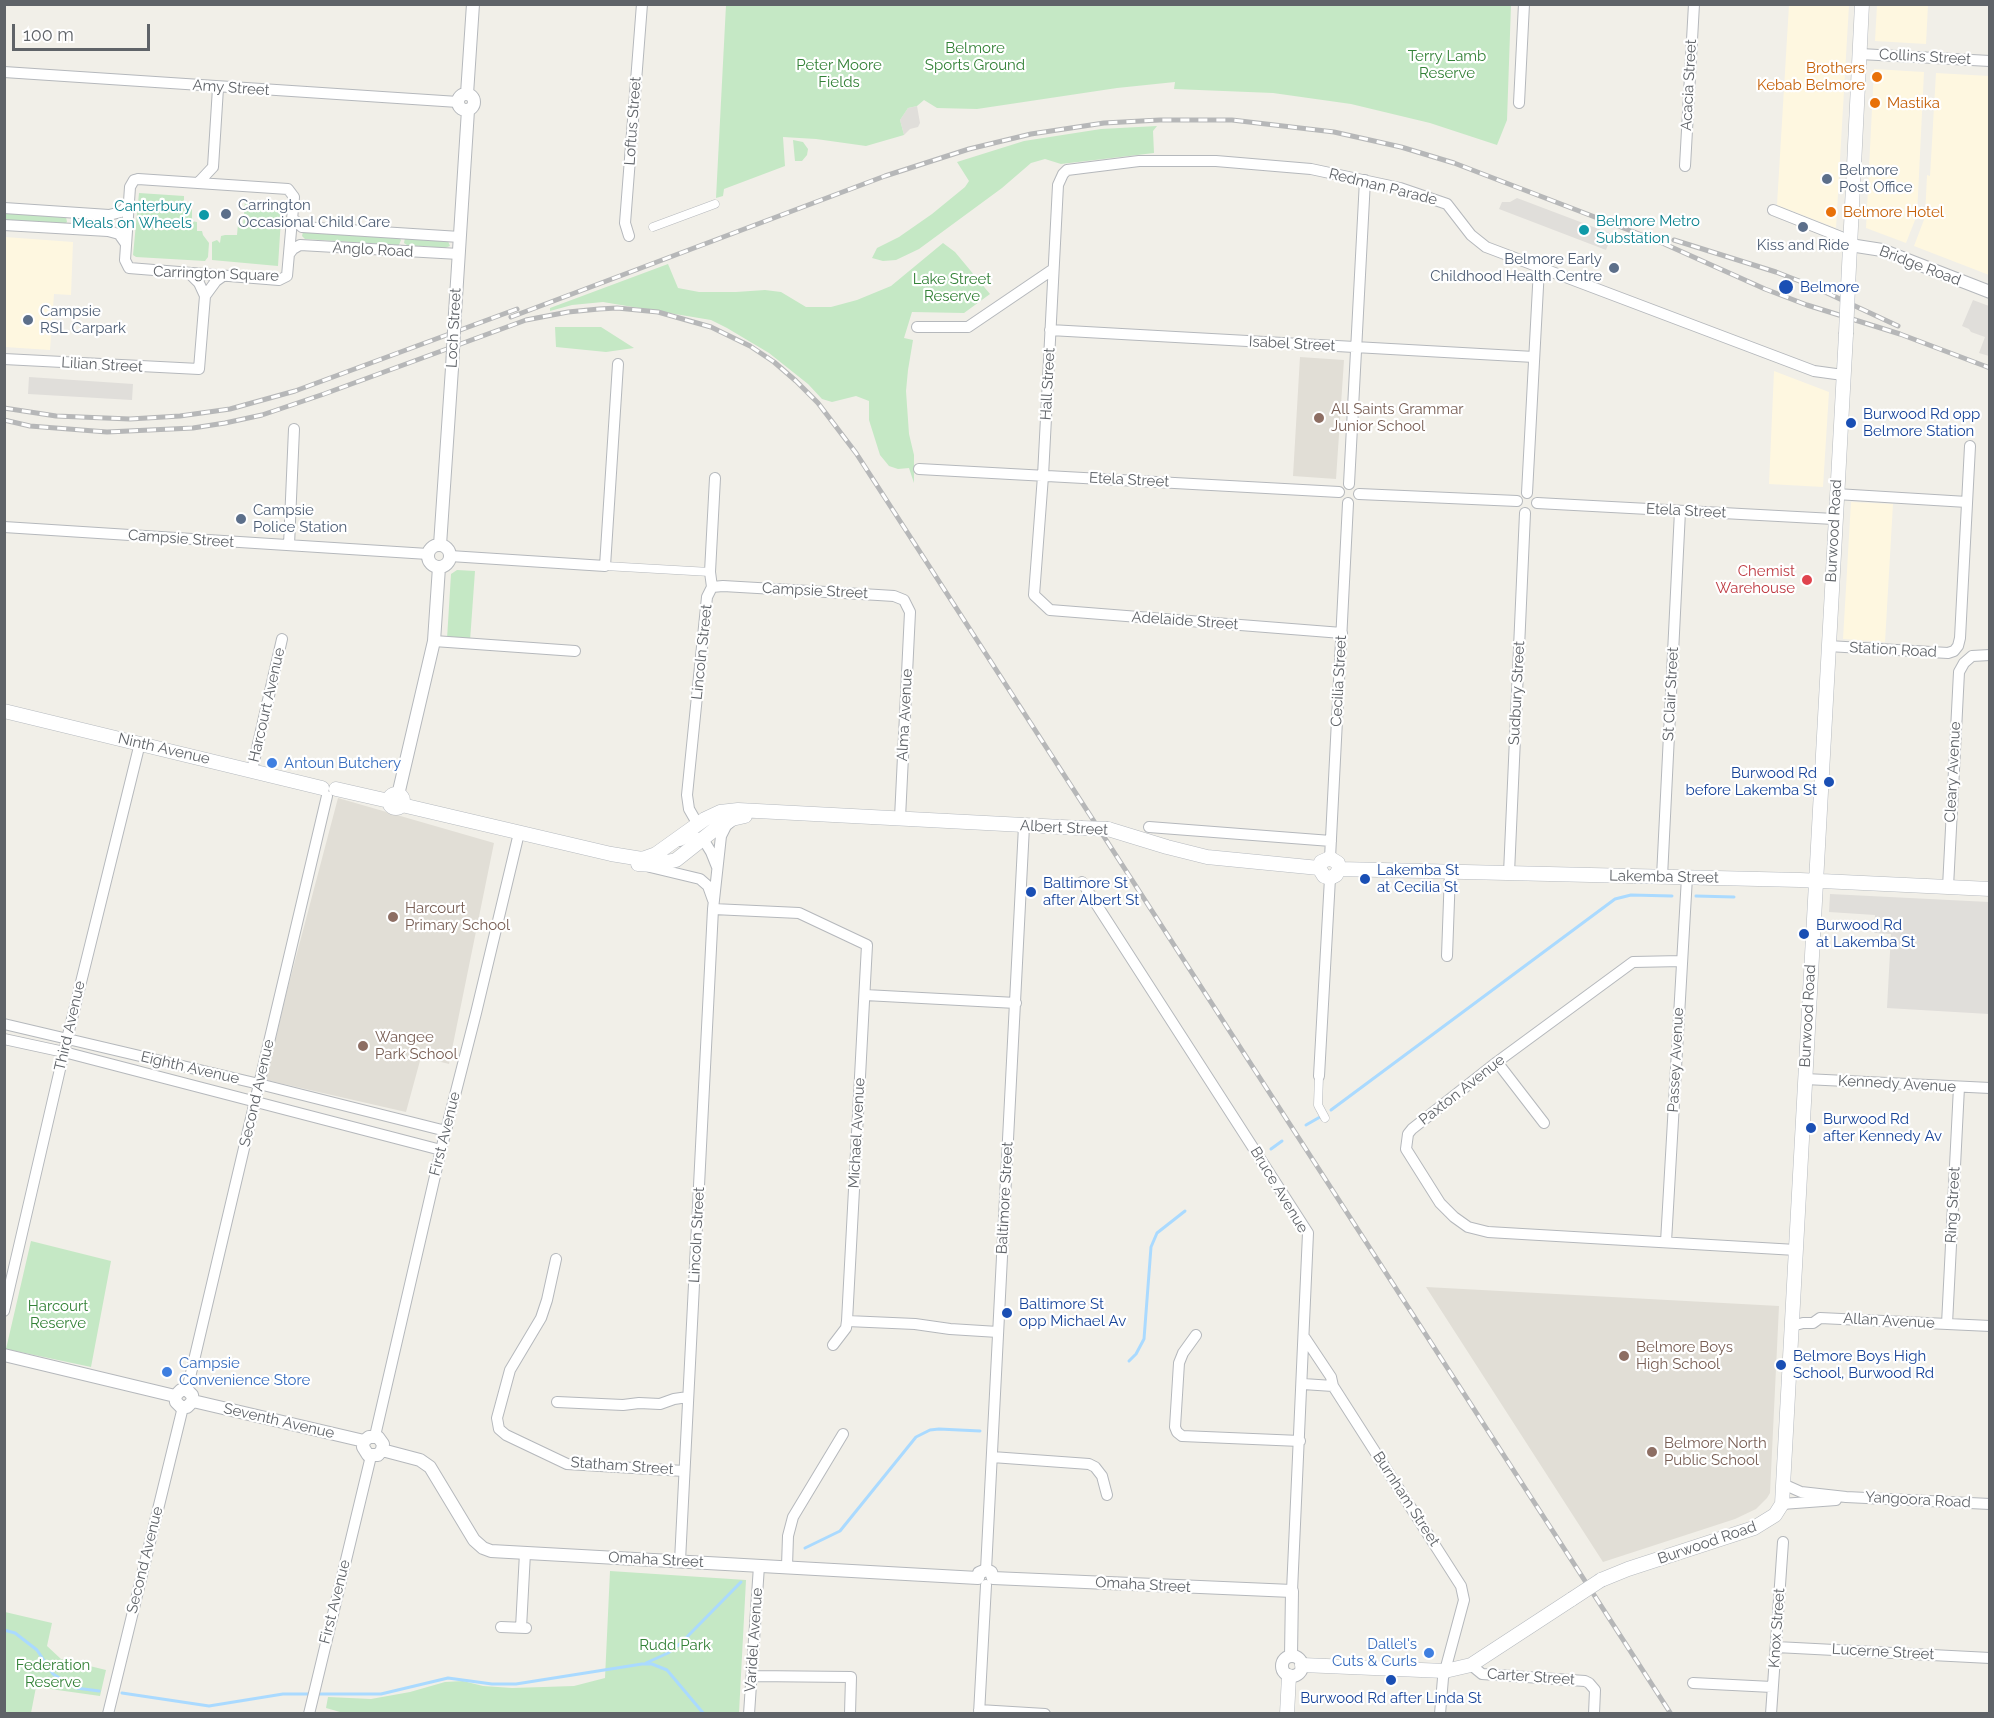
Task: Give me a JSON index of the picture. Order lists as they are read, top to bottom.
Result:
{
  "streets": {
    "main road": [
      "Burwood Road",
      "Ninth Avenue",
      "Albert Street",
      "Lakemba Street"
    ],
    "street": [
      "Collins Street",
      "Acacia Street",
      "Amy Street",
      "Loftus Street",
      "Redman Parade",
      "Anglo Road",
      "Bridge Road",
      "Carrington Square",
      "Loch Street",
      "Isabel Street",
      "Lilian Street",
      "Hall Street",
      "Etela Street",
      "Campsie Street",
      "Adelaide Street",
      "Station Road",
      "Lincoln Street",
      "Cecilia Street",
      "Sudbury Street",
      "St Clair Street",
      "Harcourt Avenue",
      "Alma Avenue",
      "Cleary Avenue",
      "Third Avenue",
      "Passey Avenue",
      "Eighth Avenue",
      "Kennedy Avenue",
      "Paxton Avenue",
      "Second Avenue",
      "Michael Avenue",
      "First Avenue",
      "Bruce Avenue",
      "Baltimore Street",
      "Ring Street",
      "Allan Avenue",
      "Seventh Avenue",
      "Statham Street",
      "Burnham Street",
      "Yangoora Road",
      "Omaha Street",
      "Knox Street",
      "Varidel Avenue",
      "Lucerne Street",
      "Carter Street"
    ]
  },
  "crossings": [
    ["Collins Street", "Burwood Road"],
    ["Amy Street", "Loch Street"],
    ["Redman Parade", "Hall Street"],
    ["Redman Parade", "Burwood Road"],
    ["Anglo Road", "Carrington Square"],
    ["Anglo Road", "Loch Street"],
    ["Bridge Road", "Burwood Road"],
    ["Loch Street", "Campsie Street"],
    ["Isabel Street", "Hall Street"],
    ["Hall Street", "Etela Street"],
    ["Hall Street", "Adelaide Street"],
    ["Etela Street", "Burwood Road"],
    ["Etela Street", "Cecilia Street"],
    ["Etela Street", "Sudbury Street"],
    ["Etela Street", "St Clair Street"],
    ["Burwood Road", "Station Road"],
    ["Burwood Road", "Lakemba Street"],
    ["Burwood Road", "Kennedy Avenue"],
    ["Burwood Road", "Paxton Avenue"],
    ["Burwood Road", "Bruce Avenue"],
    ["Burwood Road", "Allan Avenue"],
    ["Burwood Road", "Burnham Street"],
    ["Burwood Road", "Yangoora Road"],
    ["Burwood Road", "Carter Street"],
    ["Campsie Street", "Lincoln Street"],
    ["Campsie Street", "Alma Avenue"],
    ["Adelaide Street", "Cecilia Street"],
    ["Lincoln Street", "Albert Street"],
    ["Lincoln Street", "Michael Avenue"],
    ["Lincoln Street", "Statham Street"],
    ["Lincoln Street", "Omaha Street"],
    ["Cecilia Street", "Albert Street"],
    ["Cecilia Street", "Lakemba Street"],
    ["Sudbury Street", "Lakemba Street"],
    ["St Clair Street", "Lakemba Street"],
    ["Harcourt Avenue", "Ninth Avenue"],
    ["Alma Avenue", "Albert Street"],
    ["Ninth Avenue", "Albert Street"],
    ["Ninth Avenue", "Third Avenue"],
    ["Ninth Avenue", "Second Avenue"],
    ["Ninth Avenue", "First Avenue"],
    ["Cleary Avenue", "Lakemba Street"],
    ["Albert Street", "Lakemba Street"],
    ["Albert Street", "Baltimore Street"],
    ["Lakemba Street", "Passey Avenue"],
    ["Third Avenue", "Eighth Avenue"],
    ["Passey Avenue", "Paxton Avenue"],
    ["Eighth Avenue", "Second Avenue"],
    ["Eighth Avenue", "First Avenue"],
    ["Kennedy Avenue", "Ring Street"],
    ["Second Avenue", "Seventh Avenue"],
    ["First Avenue", "Seventh Avenue"],
    ["First Avenue", "Omaha Street"],
    ["Bruce Avenue", "Burnham Street"],
    ["Bruce Avenue", "Omaha Street"],
    ["Baltimore Street", "Omaha Street"],
    ["Ring Street", "Allan Avenue"],
    ["Omaha Street", "Varidel Avenue"],
    ["Knox Street", "Lucerne Street"]
  ],
  "parks": [
    "Belmore Sports Ground",
    "Terry Lamb Reserve",
    "Peter Moore Fields",
    "Lake Street Reserve",
    "Harcourt Reserve",
    "Rudd Park",
    "Federation Reserve"
  ],
  "places": [
    "Brothers Kebab Belmore",
    "Mastika",
    "Belmore Post Office",
    "Belmore Hotel",
    "Carrington Occasional Child Care",
    "Canterbury Meals on Wheels",
    "Kiss and Ride",
    "Belmore Metro Substation",
    "Belmore Early Childhood Health Centre",
    "Belmore",
    "Campsie RSL Carpark",
    "All Saints Grammar Junior School",
    "Burwood Rd opp Belmore Station",
    "Campsie Police Station",
    "Chemist Warehouse",
    "Antoun Butchery",
    "Burwood Rd before Lakemba St",
    "Lakemba St at Cecilia St",
    "Baltimore St after Albert St",
    "Harcourt Primary School",
    "Burwood Rd at Lakemba St",
    "Wangee Park School",
    "Burwood Rd after Kennedy Av",
    "Baltimore St opp Michael Av",
    "Belmore Boys High School",
    "Belmore Boys High School, Burwood Rd",
    "Campsie Convenience Store",
    "Belmore North Public School",
    "Dallel's Cuts & Curls",
    "Burwood Rd after Linda St"
  ],
  "scale_bar": "100 m"
}
